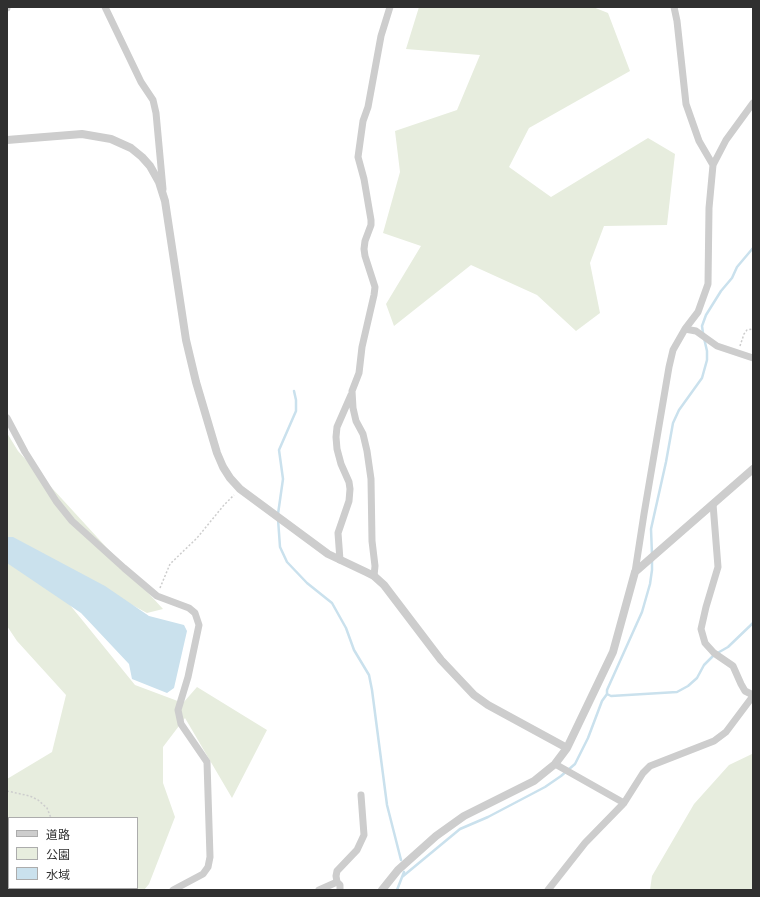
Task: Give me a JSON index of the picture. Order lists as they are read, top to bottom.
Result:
{
  "legend": ["道路", "公園", "水域"]
}
